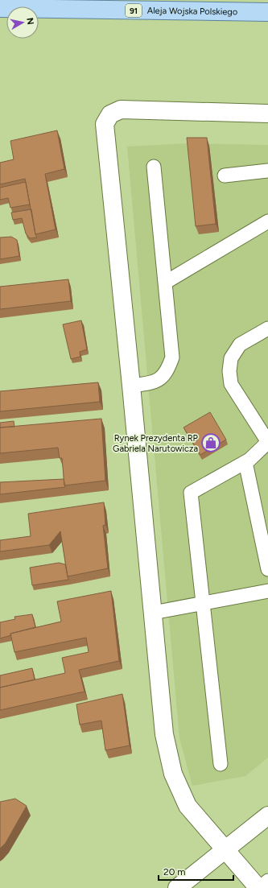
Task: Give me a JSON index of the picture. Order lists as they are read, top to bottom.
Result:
{
  "streets": {
    "main road": ["91", "Aleja Wojska Polskiego"]
  },
  "places": {
    "shop": ["Rynek Prezydenta RP Gabriela Narutowicza"]
  },
  "scale_bar": "20 m",
  "north": "right"
}
